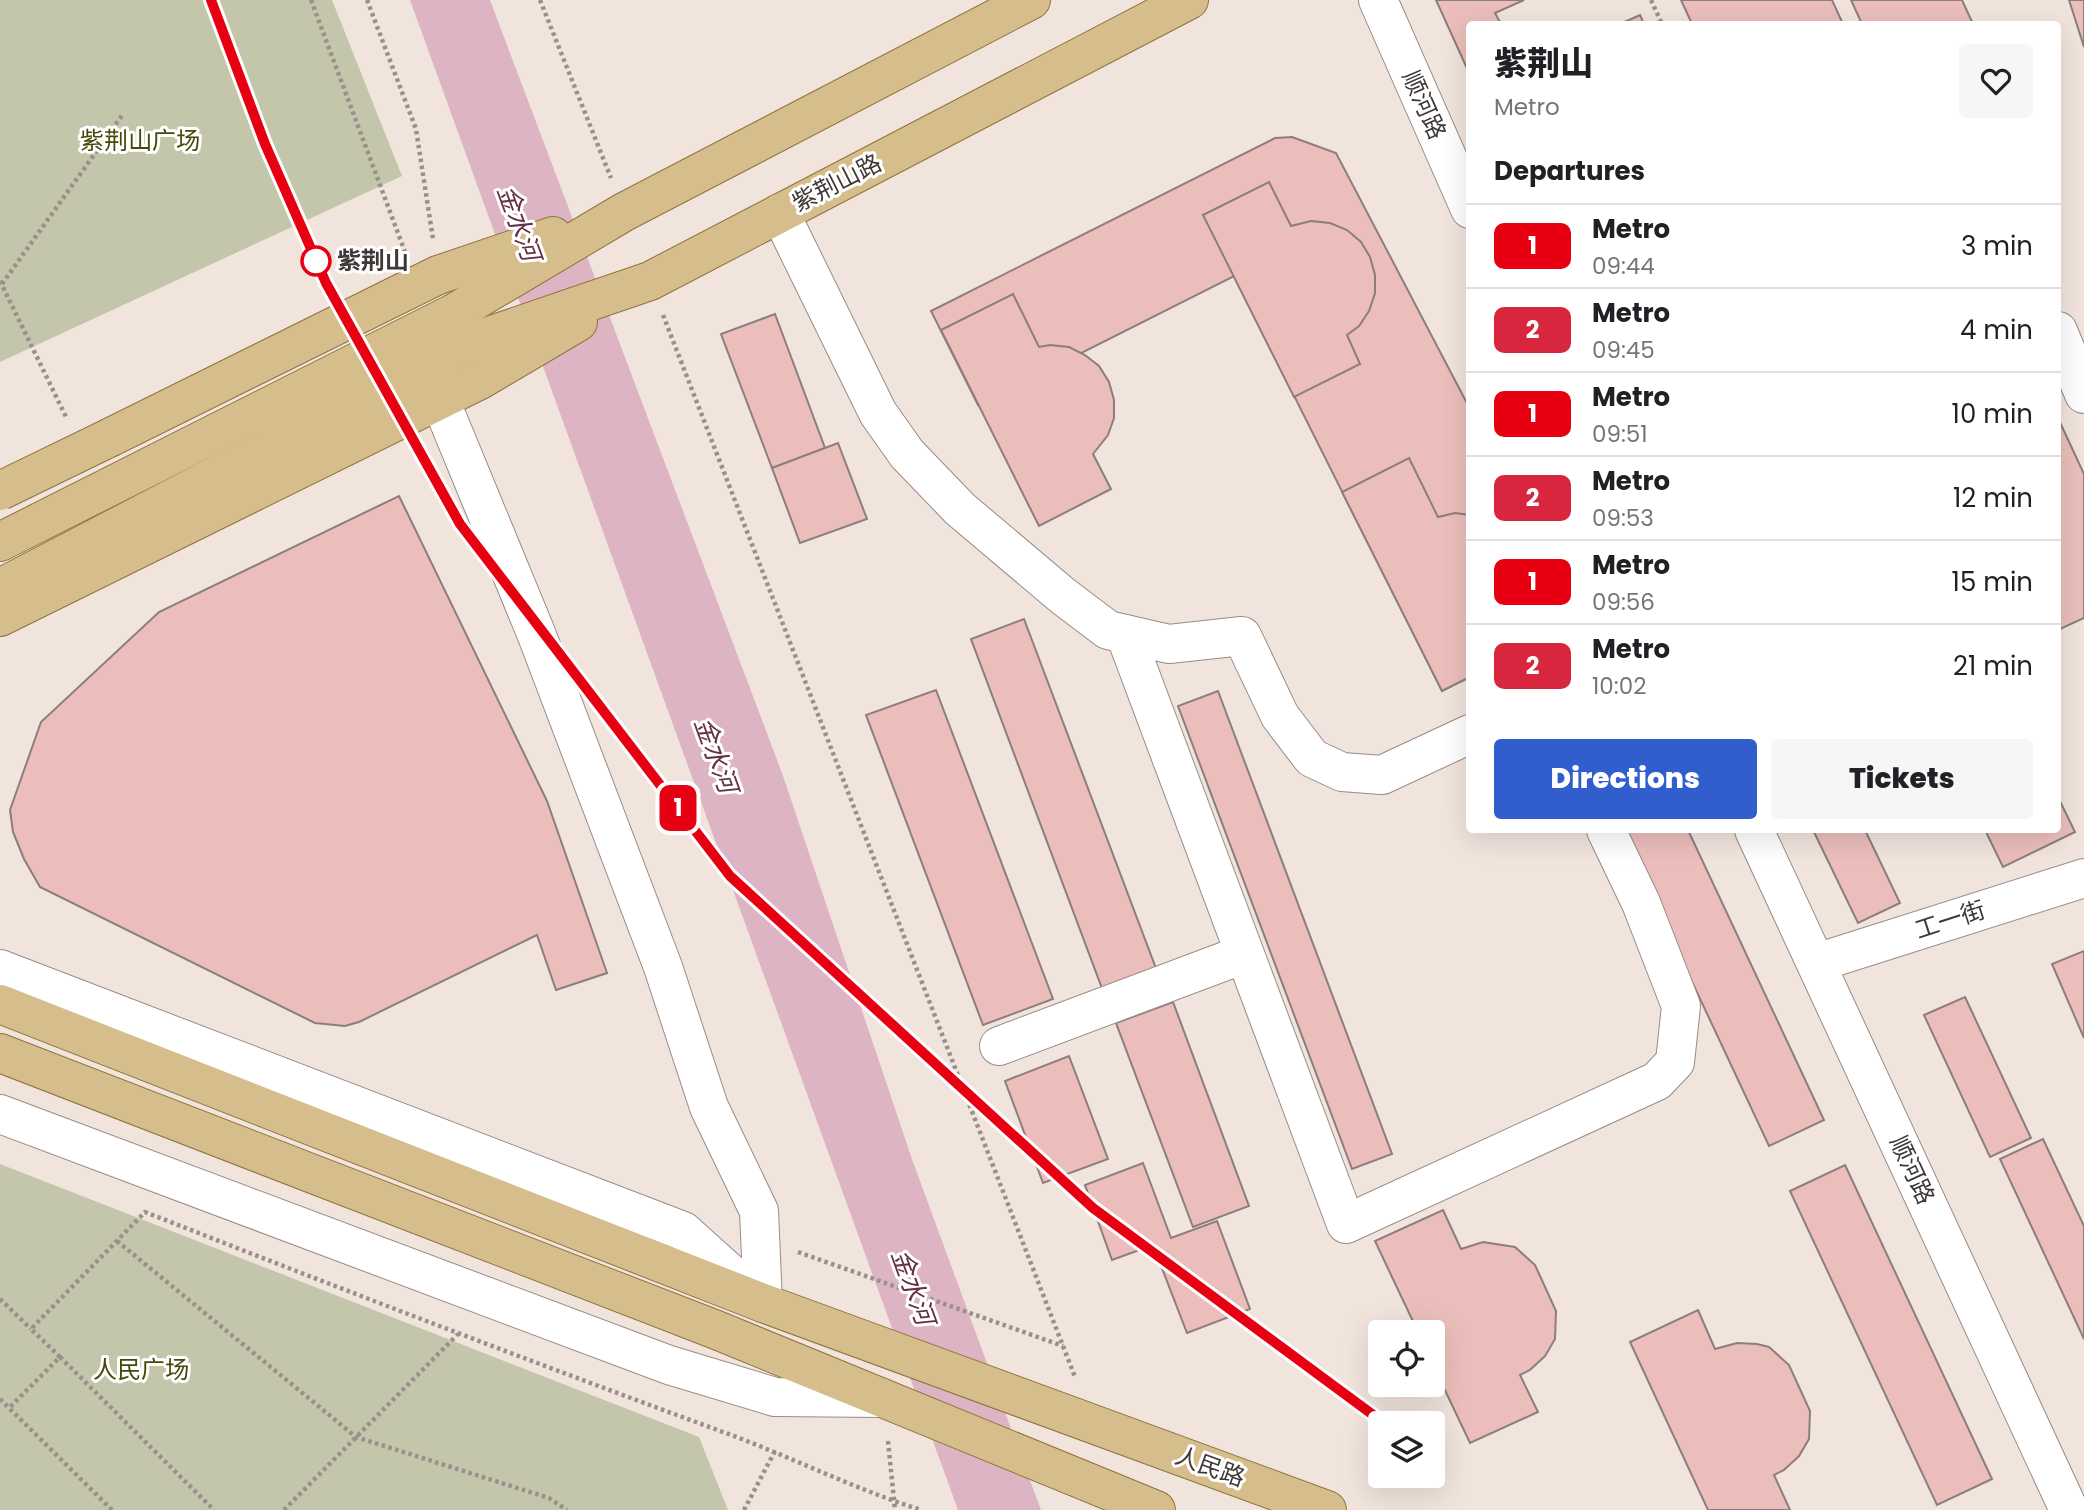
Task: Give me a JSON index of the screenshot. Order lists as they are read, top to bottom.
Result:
{
  "streets": {
    "main road": ["紫荆山路", "人民路"],
    "street": ["顺河路", "工一街"]
  },
  "crossings": [
    ["顺河路", "工一街"]
  ],
  "water": ["金水河"],
  "parks": ["紫荆山广场", "人民广场"],
  "places": ["紫荆山"],
  "lines": ["metro line 1"],
  "page": {
    "on_map": "1",
    "heading": [
      ["紫荆山", "Metro"],
      "Departures"
    ],
    "list": [
      {
        "mark": "1",
        "name": "Metro",
        "note": "09:44",
        "value": "3 min"
      },
      {
        "mark": "2",
        "name": "Metro",
        "note": "09:45",
        "value": "4 min"
      },
      {
        "mark": "1",
        "name": "Metro",
        "note": "09:51",
        "value": "10 min"
      },
      {
        "mark": "2",
        "name": "Metro",
        "note": "09:53",
        "value": "12 min"
      },
      {
        "mark": "1",
        "name": "Metro",
        "note": "09:56",
        "value": "15 min"
      },
      {
        "mark": "2",
        "name": "Metro",
        "note": "10:02",
        "value": "21 min"
      }
    ],
    "buttons": ["Directions", "Tickets"]
  }
}
